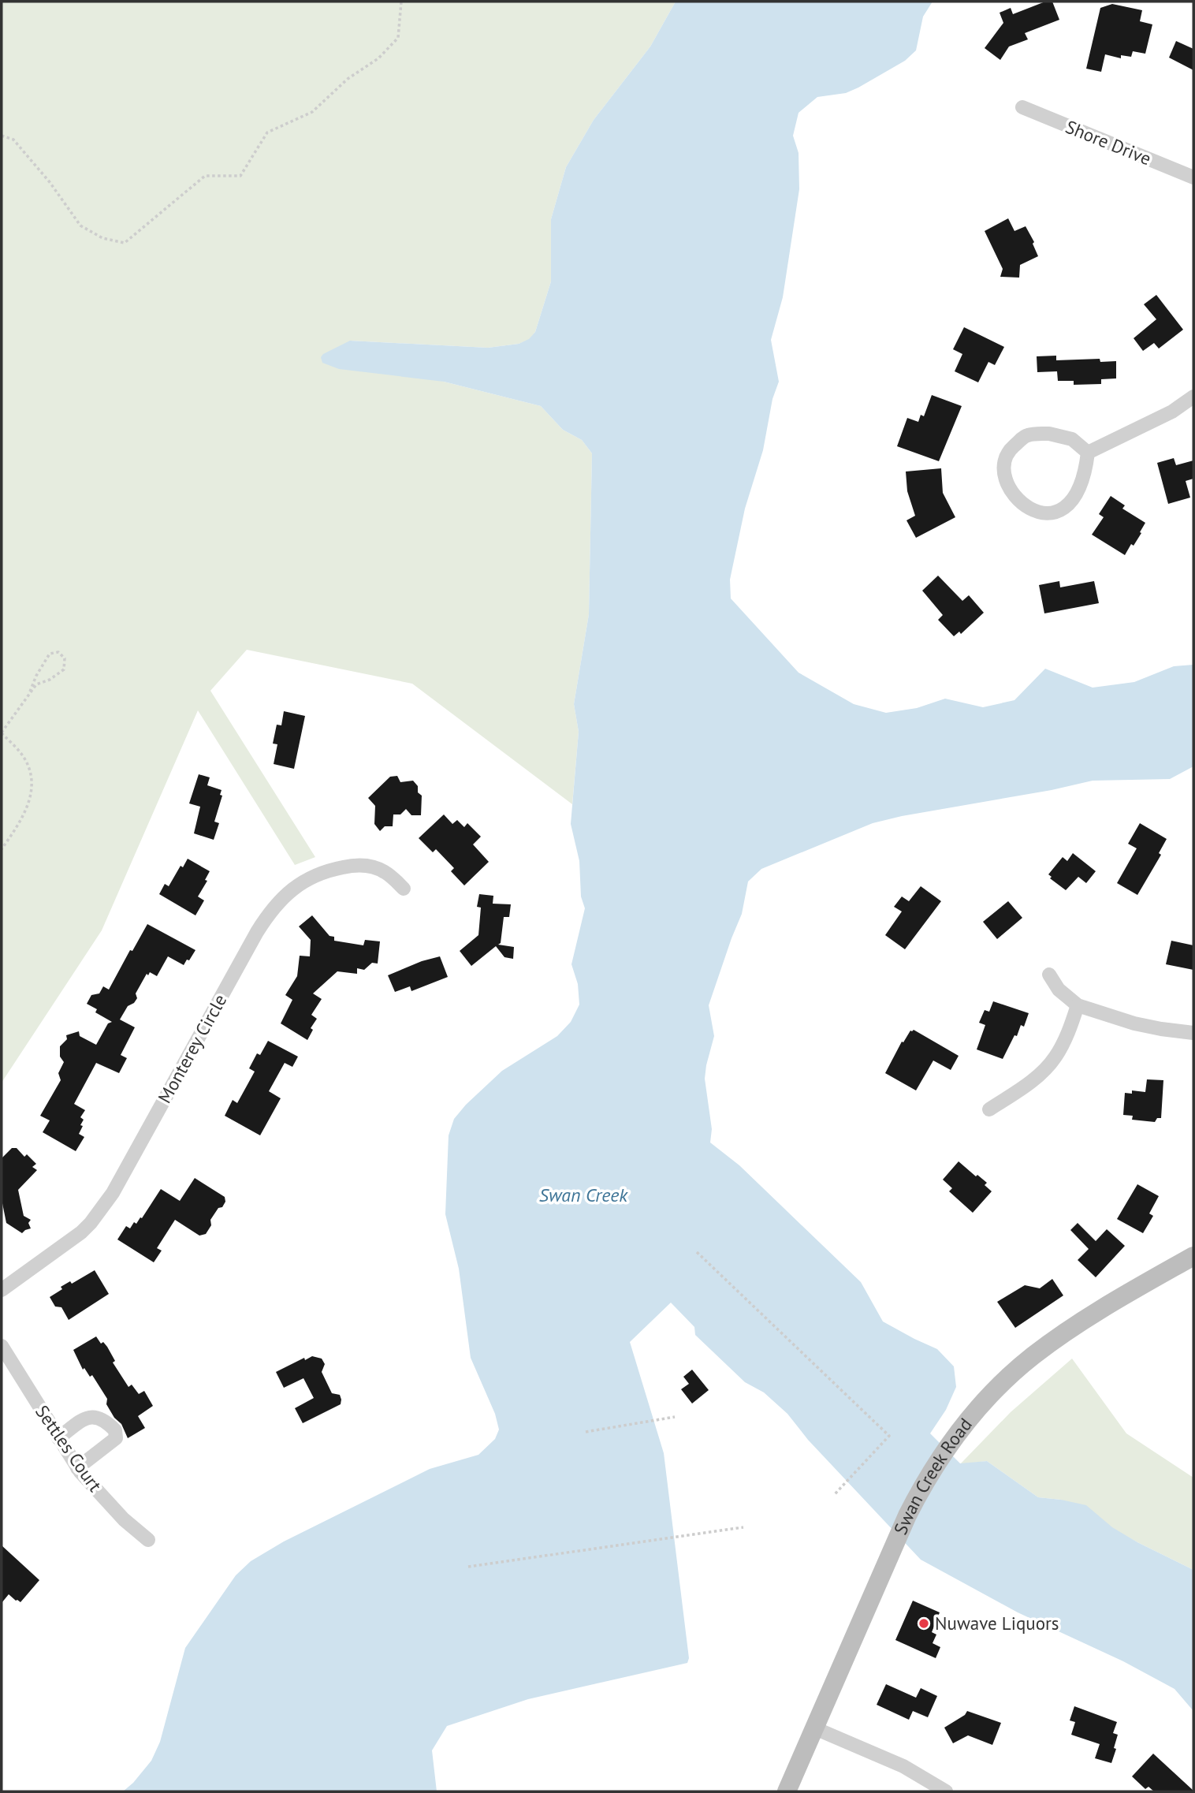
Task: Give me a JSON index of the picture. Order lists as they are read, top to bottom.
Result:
{
  "streets": {
    "street": [
      "Shore Drive",
      "Monterey Circle",
      "Settles Court",
      "Swan Creek Road"
    ]
  },
  "water": ["Swan Creek"],
  "places": ["Nuwave Liquors"]
}
